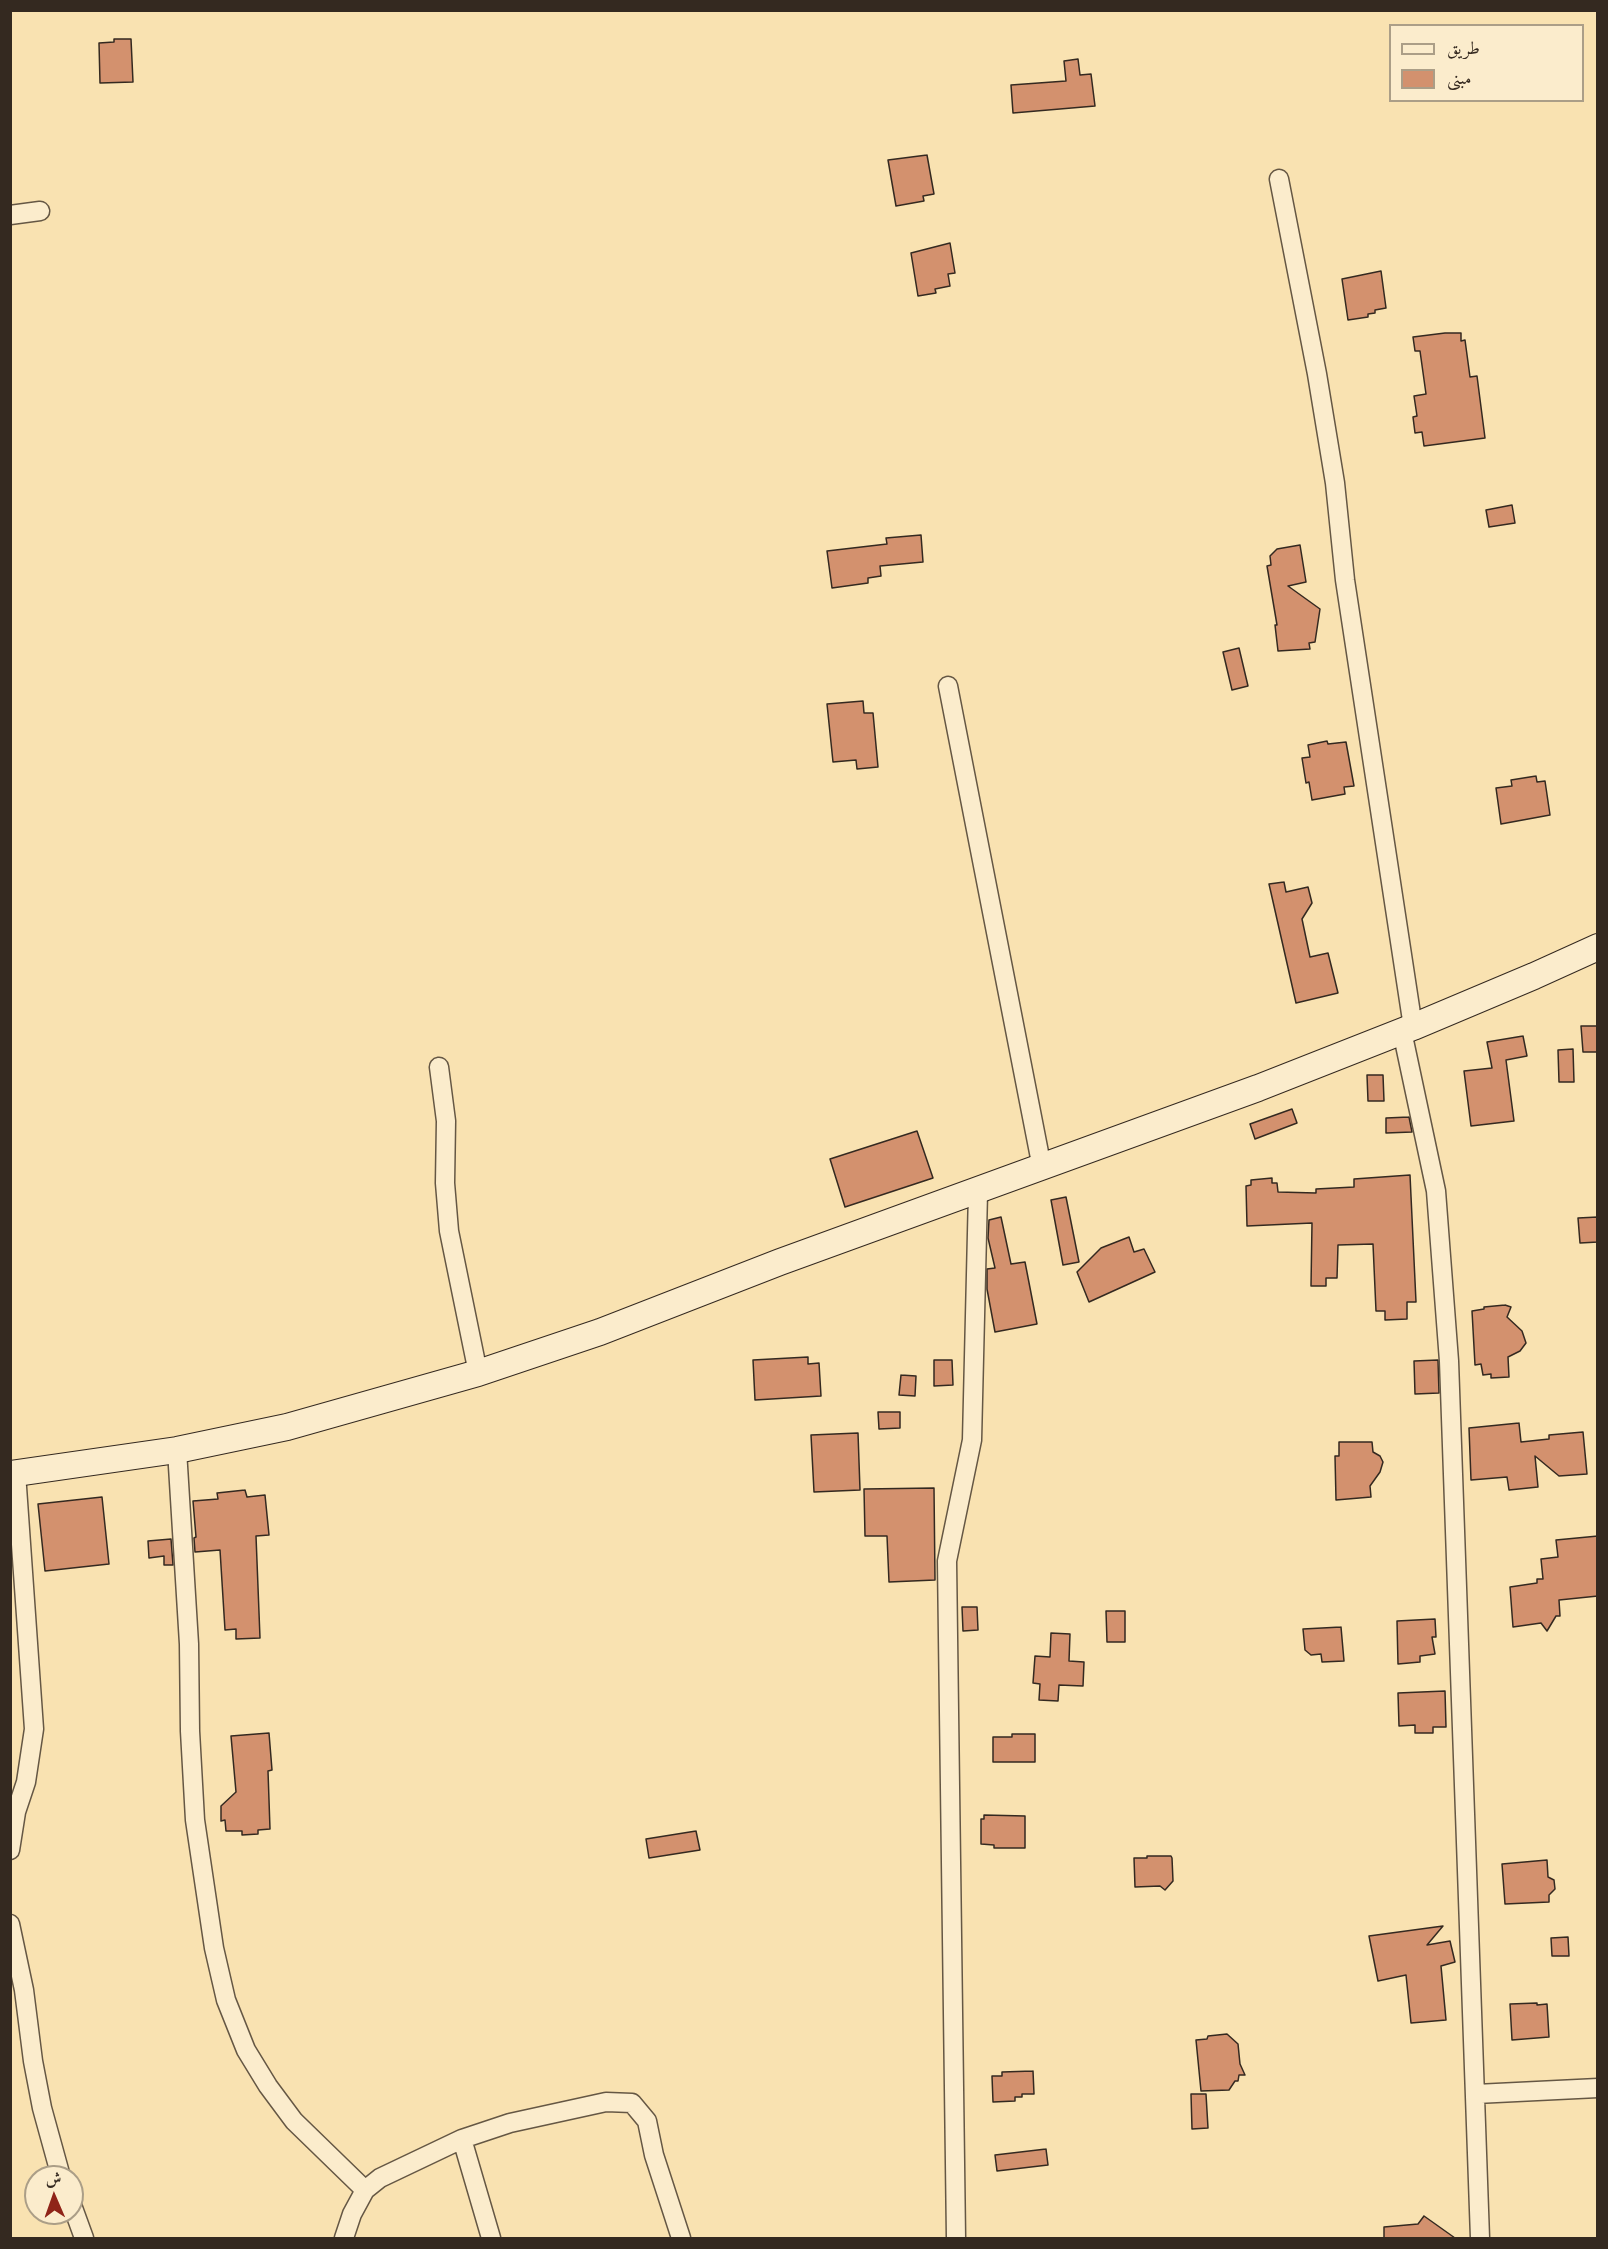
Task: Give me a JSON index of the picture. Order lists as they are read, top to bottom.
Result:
{
  "legend": ["طريق", "مبنى"],
  "north": "top"
}
